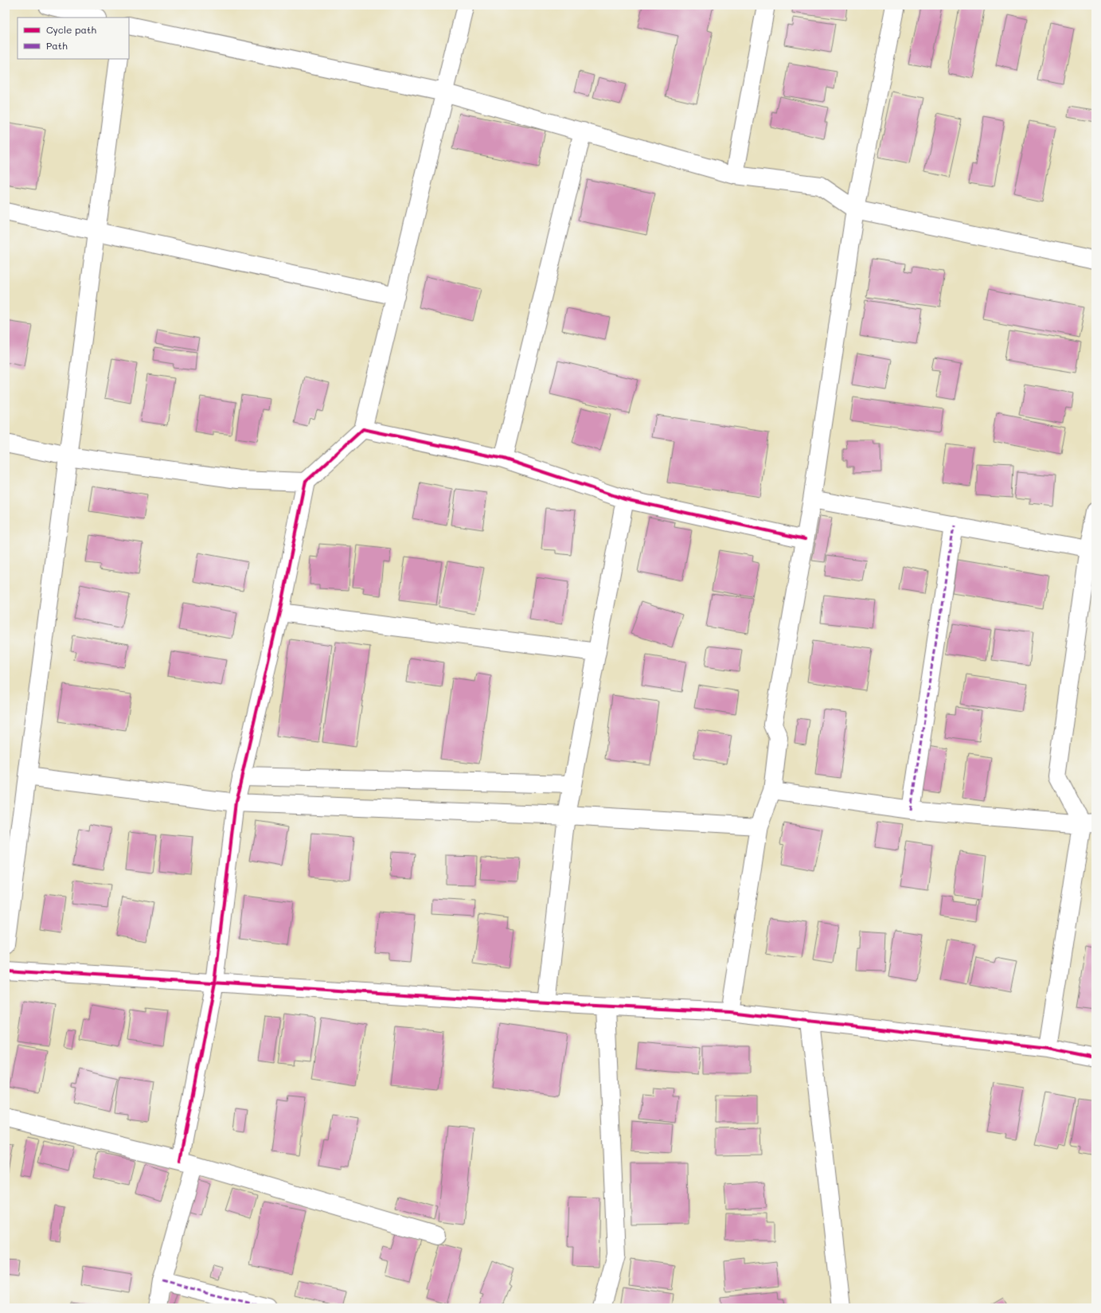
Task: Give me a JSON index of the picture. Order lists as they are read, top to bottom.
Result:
{
  "legend": ["Cycle path", "Path"]
}
